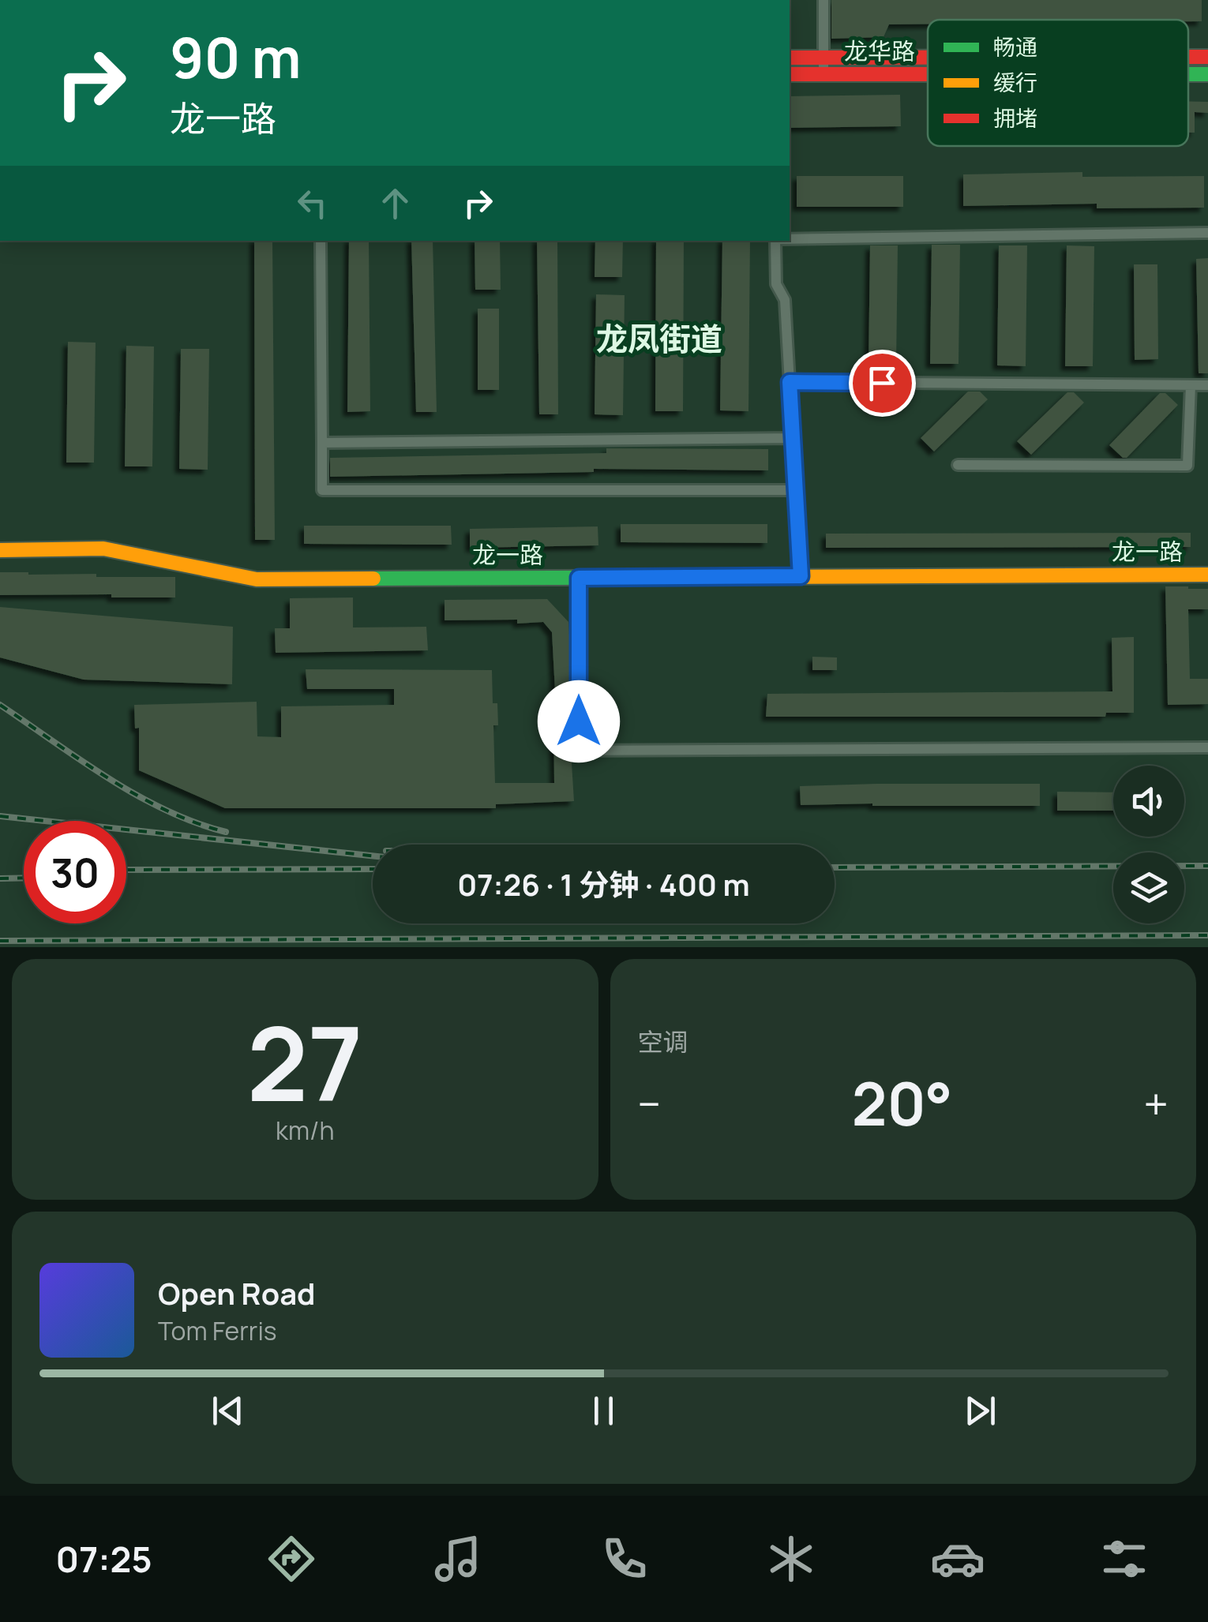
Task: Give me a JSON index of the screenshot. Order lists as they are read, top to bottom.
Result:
{
  "streets": {
    "street": ["龙华路", "龙一路"]
  },
  "districts": ["龙凤街道"],
  "legend": ["畅通", "缓行", "拥堵"],
  "page": {
    "turn": ["90 m", "龙一路"],
    "limit": "30",
    "trip": "07:26 · 1 分钟 · 400 m",
    "tile": [
      ["27", "km/h"],
      "空调"
    ],
    "heat": ["−", "20°", "+"],
    "song": ["Open Road", "Tom Ferris"],
    "tabs": "07:25"
  }
}
